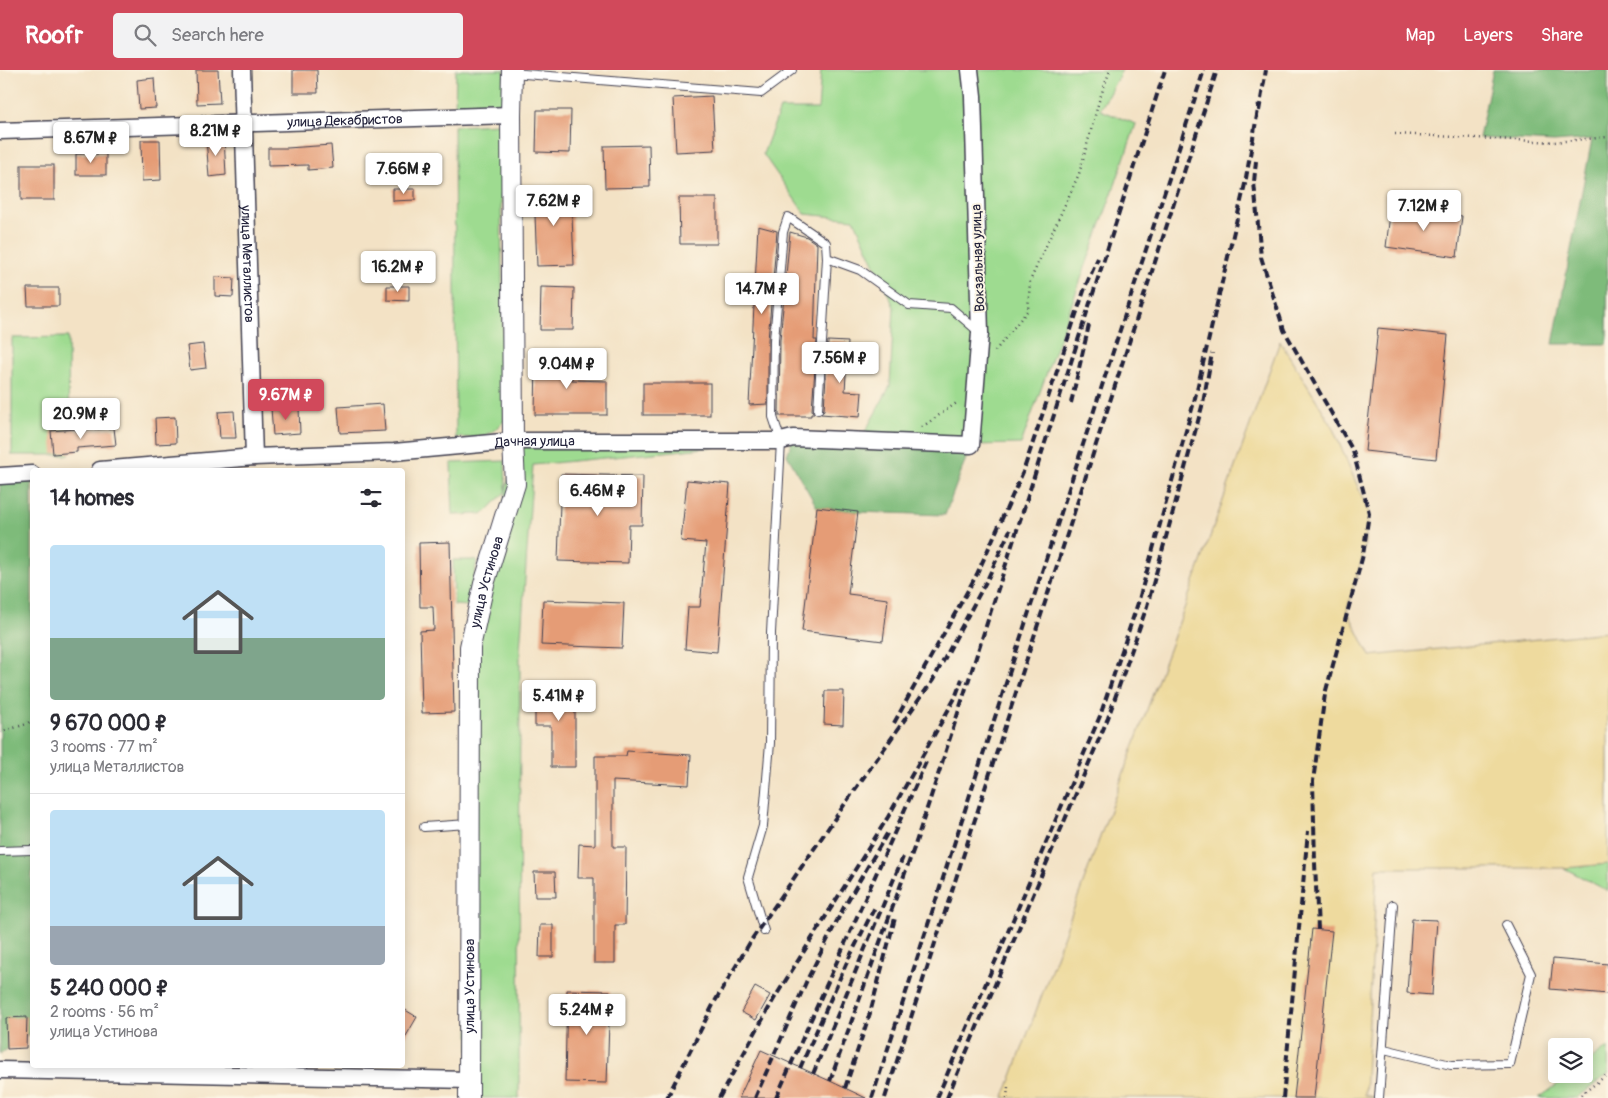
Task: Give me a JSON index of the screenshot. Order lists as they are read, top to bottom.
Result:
{
  "streets": {
    "street": [
      "улица Декабристов",
      "Вокзальная улица",
      "улица Металлистов",
      "Дачная улица",
      "улица Устинова"
    ]
  },
  "crossings": [
    ["улица Декабристов", "улица Металлистов"],
    ["улица Декабристов", "улица Устинова"],
    ["Вокзальная улица", "Дачная улица"],
    ["улица Металлистов", "Дачная улица"],
    ["Дачная улица", "улица Устинова"]
  ],
  "page": {
    "header": "Roofr",
    "search": "Search here",
    "nav": ["Map", "Layers", "Share"],
    "price": [
      "8.21M ₽",
      "8.67M ₽",
      "7.66M ₽",
      "7.62M ₽",
      "7.12M ₽",
      "16.2M ₽",
      "14.7M ₽",
      "7.56M ₽",
      "9.04M ₽",
      "9.67M ₽",
      "20.9M ₽",
      "6.46M ₽",
      "5.41M ₽",
      "5.24M ₽"
    ],
    "heading": "14 homes",
    "list": [
      {
        "name": "9 670 000 ₽",
        "note": "3 rooms · 77 m² · улица Металлистов"
      },
      {
        "name": "5 240 000 ₽",
        "note": "2 rooms · 56 m² · улица Устинова"
      }
    ]
  }
}
